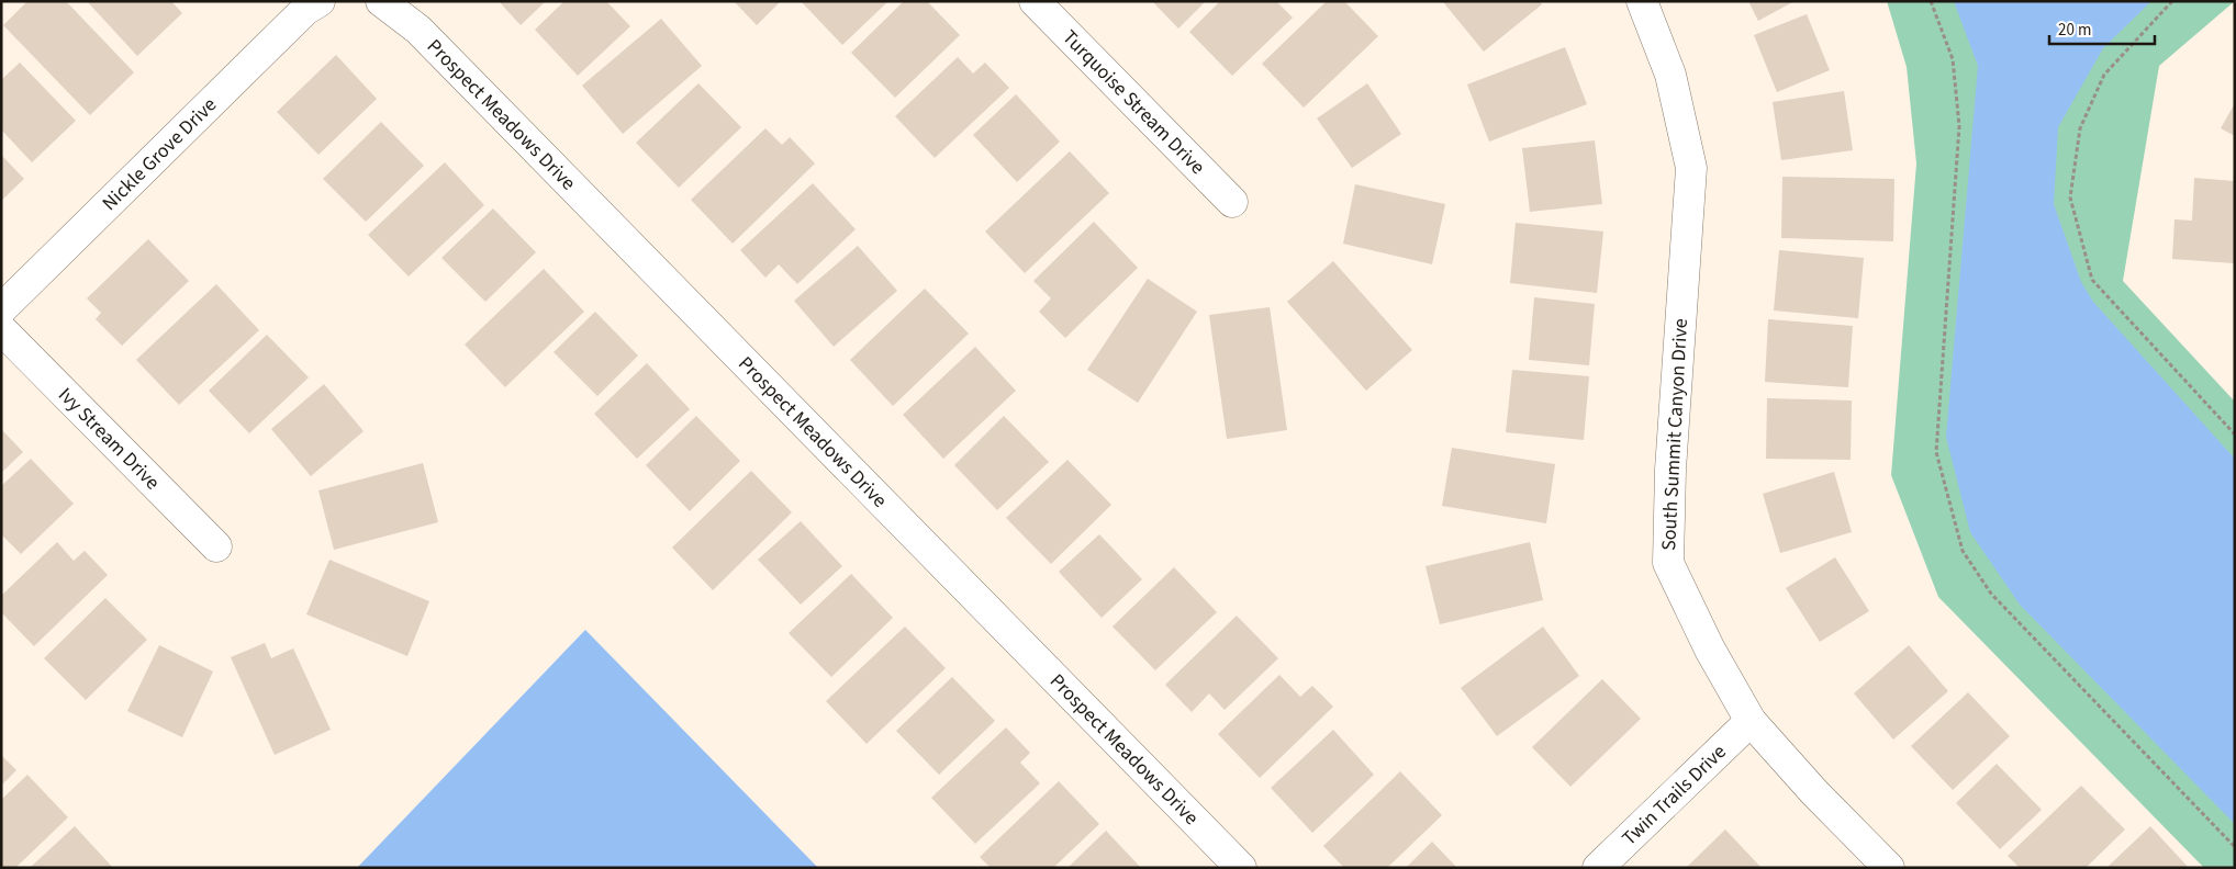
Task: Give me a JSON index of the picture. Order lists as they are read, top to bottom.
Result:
{
  "streets": {
    "street": [
      "Turquoise Stream Drive",
      "Prospect Meadows Drive",
      "Nickle Grove Drive",
      "South Summit Canyon Drive",
      "Ivy Stream Drive",
      "Twin Trails Drive"
    ]
  },
  "crossings": [
    ["South Summit Canyon Drive", "Twin Trails Drive"]
  ],
  "scale_bar": "20 m"
}
